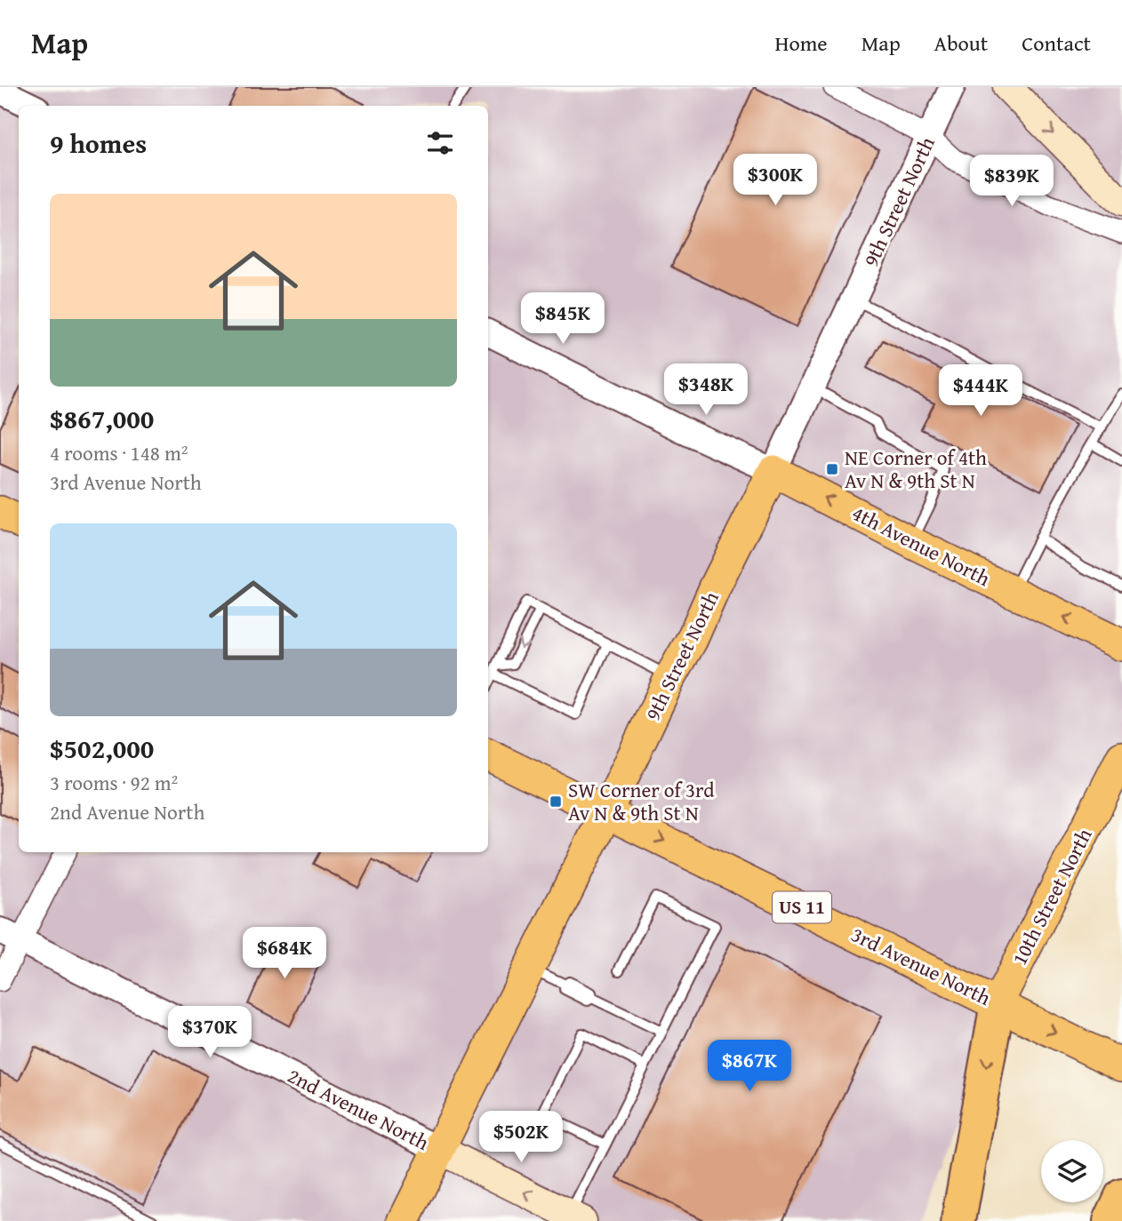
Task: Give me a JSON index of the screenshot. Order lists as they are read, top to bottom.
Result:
{
  "streets": {
    "main road": [
      "9th Street North",
      "4th Avenue North",
      "10th Street North",
      "US 11",
      "3rd Avenue North",
      "2nd Avenue North"
    ]
  },
  "crossings": [
    ["9th Street North", "4th Avenue North"],
    ["9th Street North", "3rd Avenue North"],
    ["9th Street North", "2nd Avenue North"],
    ["10th Street North", "3rd Avenue North"]
  ],
  "one_way": ["4th Avenue North", "3rd Avenue North"],
  "places": {
    "transit": ["NE Corner of 4th Av N & 9th St N", "SW Corner of 3rd Av N & 9th St N"]
  },
  "page": {
    "header": "Map",
    "nav": [
      "Home",
      "Map",
      "About",
      "Contact"
    ],
    "heading": "9 homes",
    "price": [
      "$300K",
      "$839K",
      "$845K",
      "$348K",
      "$444K",
      "$684K",
      "$370K",
      "$867K",
      "$502K"
    ],
    "list": [
      {
        "name": "$867,000",
        "note": "4 rooms · 148 m² · 3rd Avenue North"
      },
      {
        "name": "$502,000",
        "note": "3 rooms · 92 m² · 2nd Avenue North"
      }
    ]
  }
}
